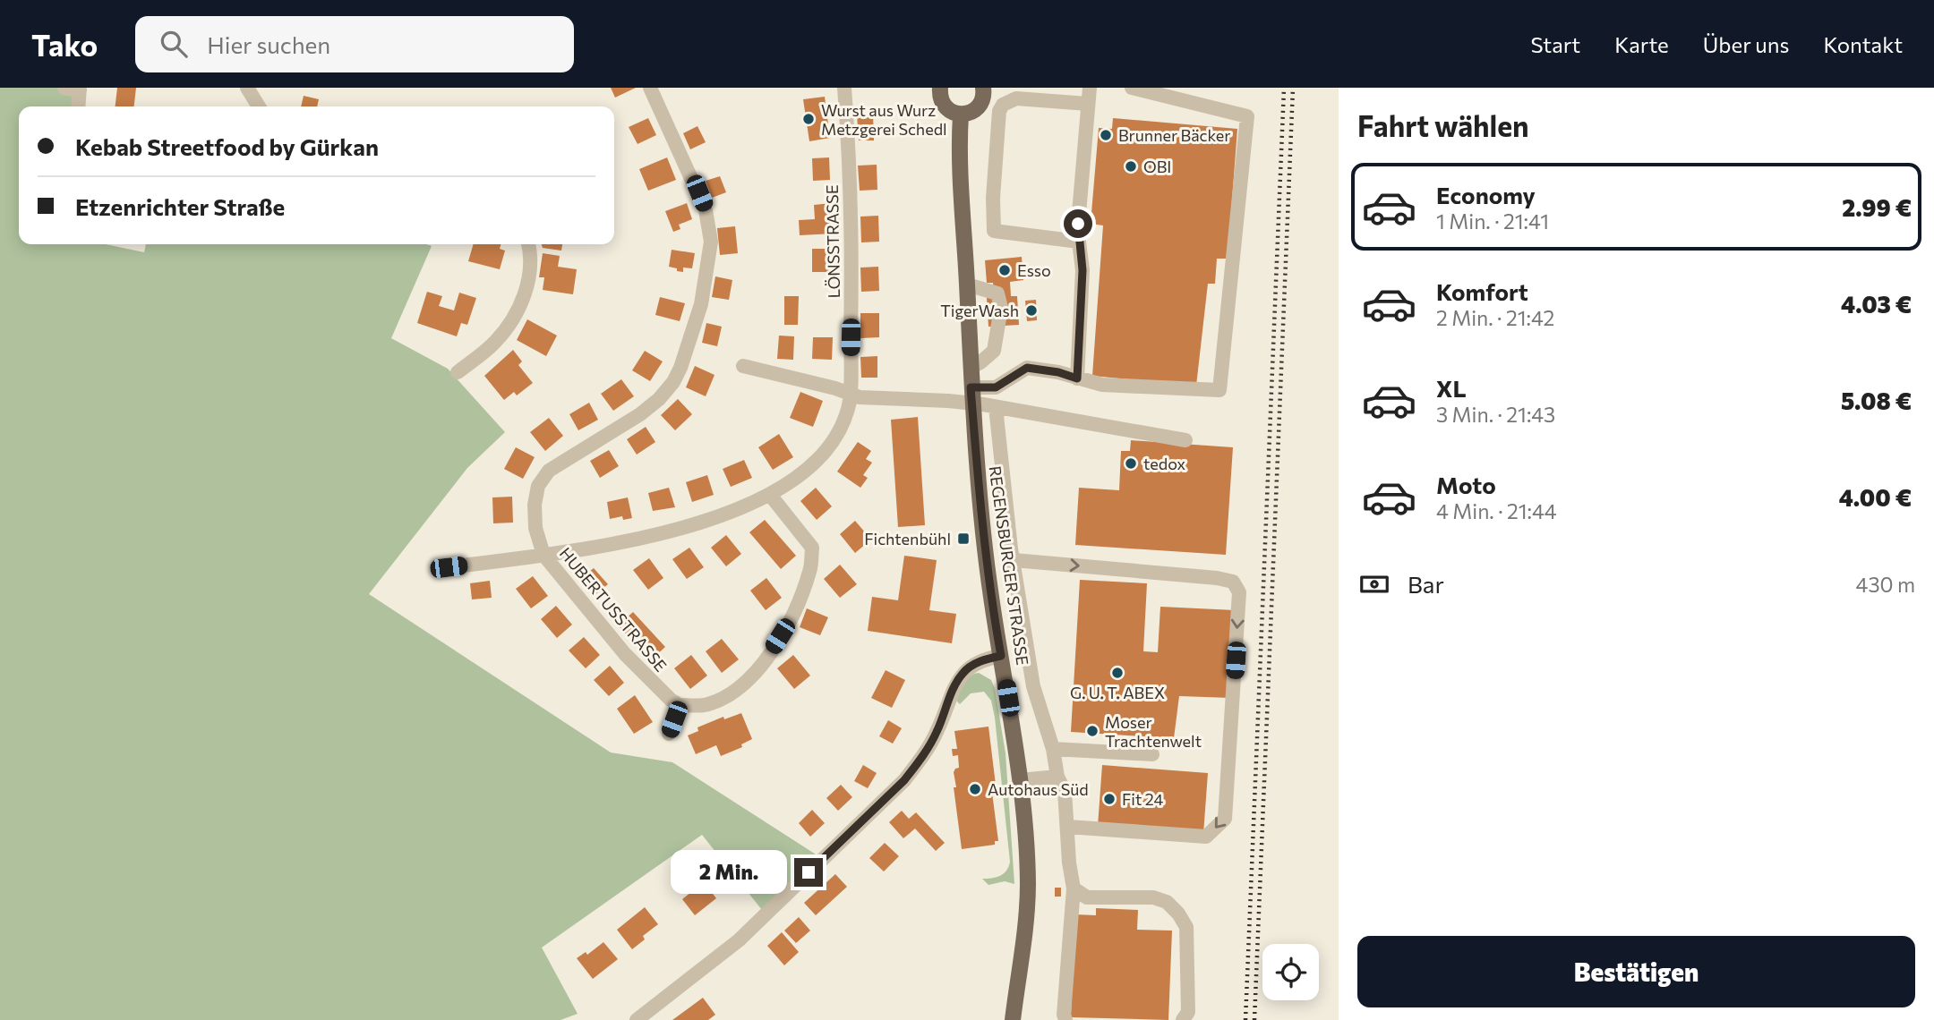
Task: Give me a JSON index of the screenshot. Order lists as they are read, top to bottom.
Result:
{
  "streets": {
    "main road": ["REGENSBURGER STRASSE"],
    "street": ["LÖNSSTRASSE", "HUBERTUSSTRASSE"]
  },
  "crossings": [
    ["LÖNSSTRASSE", "HUBERTUSSTRASSE"]
  ],
  "places": {
    "other": [
      "Wurst aus Wurz Metzgerei Schedl",
      "Brunner Bäcker",
      "OBI",
      "Esso",
      "TigerWash",
      "tedox",
      "G. U. T. ABEX",
      "Moser Trachtenwelt",
      "Autohaus Süd",
      "Fit 24"
    ],
    "transit": ["Fichtenbühl"]
  },
  "page": {
    "header": "Tako",
    "search": "Hier suchen",
    "nav": [
      "Start",
      "Karte",
      "Über uns",
      "Kontakt"
    ],
    "heading": "Fahrt wählen",
    "banner": ["Kebab Streetfood by Gürkan", "Etzenrichter Straße"],
    "list": [
      {
        "name": "Economy",
        "note": "1 Min. · 21:41",
        "value": "2.99 €"
      },
      {
        "name": "Komfort",
        "note": "2 Min. · 21:42",
        "value": "4.03 €"
      },
      {
        "name": "XL",
        "note": "3 Min. · 21:43",
        "value": "5.08 €"
      },
      {
        "name": "Moto",
        "note": "4 Min. · 21:44",
        "value": "4.00 €"
      }
    ],
    "pay": ["Bar", "430 m"],
    "bubble": "2 Min.",
    "buttons": "Bestätigen"
  }
}
